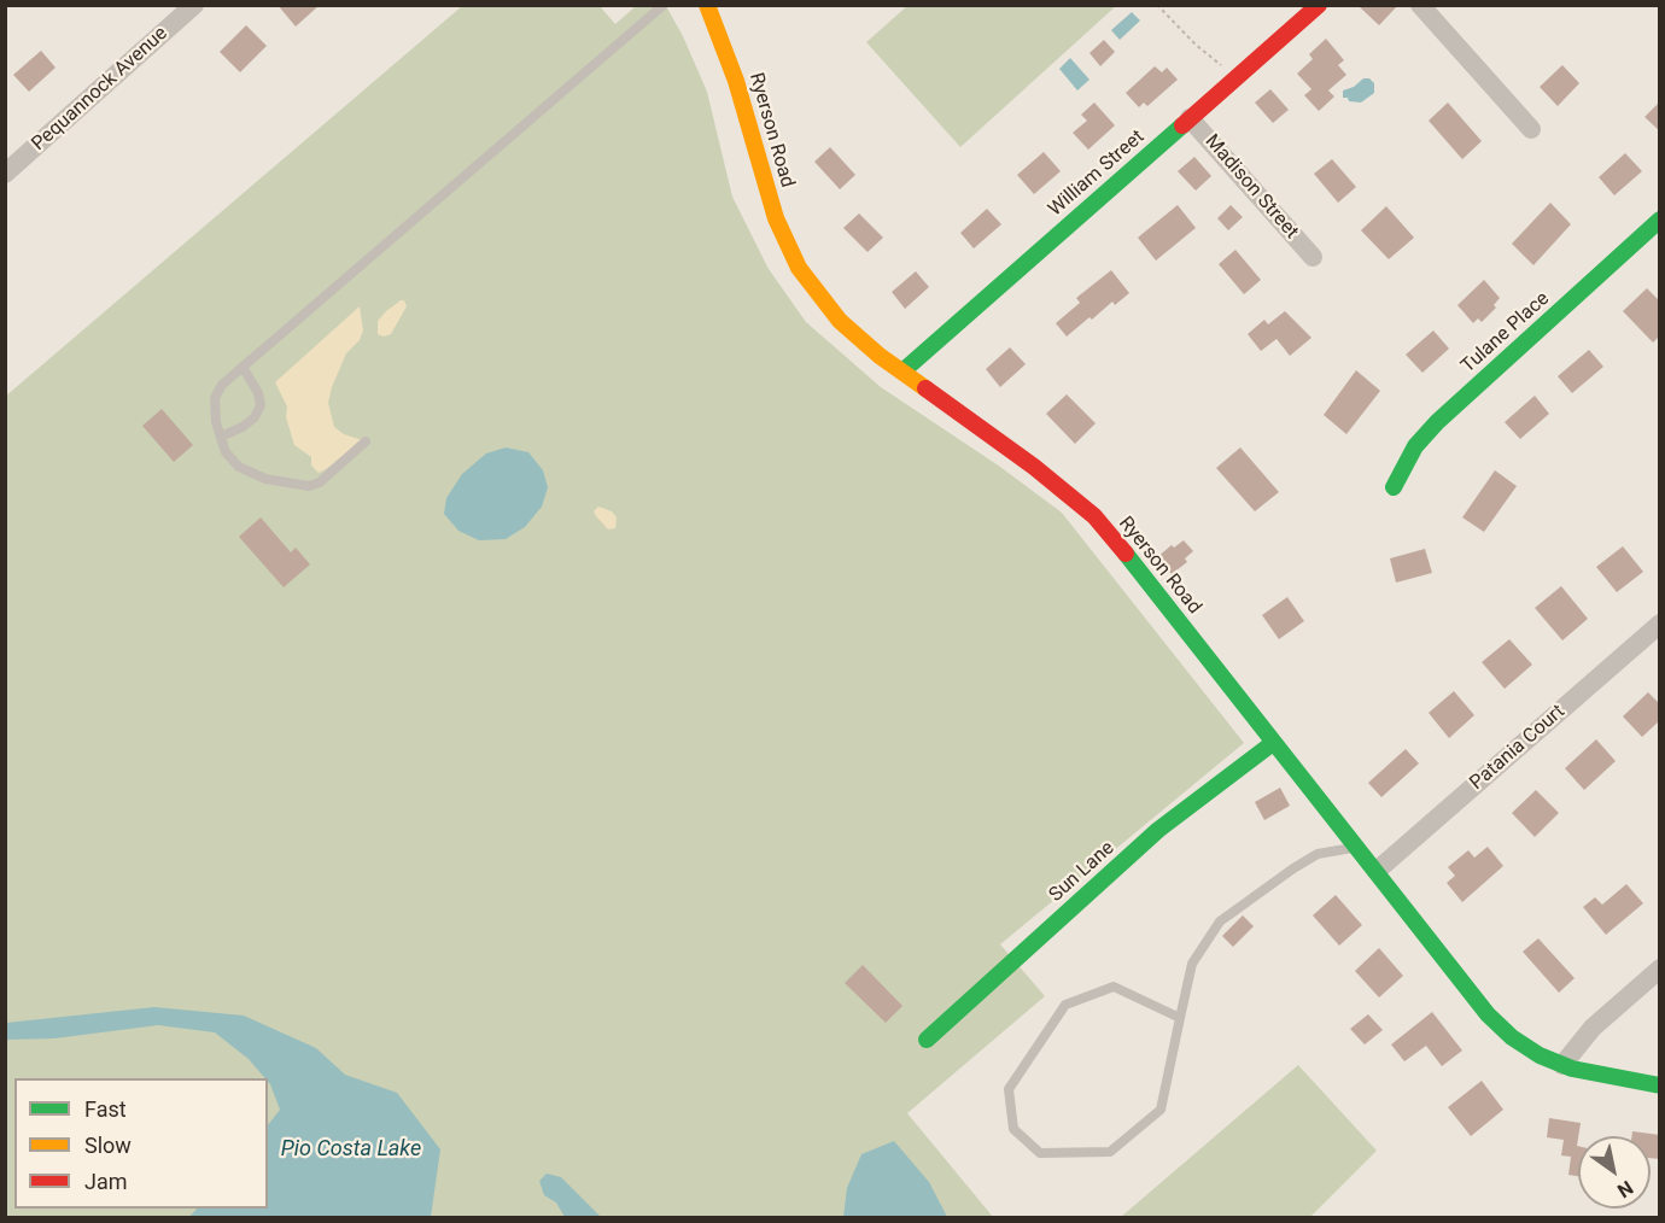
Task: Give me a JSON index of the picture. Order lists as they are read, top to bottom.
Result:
{
  "streets": {
    "street": [
      "Pequannock Avenue",
      "Ryerson Road",
      "William Street",
      "Madison Street",
      "Tulane Place",
      "Patania Court",
      "Sun Lane"
    ]
  },
  "crossings": [
    ["Ryerson Road", "William Street"],
    ["Ryerson Road", "Patania Court"],
    ["Ryerson Road", "Sun Lane"],
    ["William Street", "Madison Street"]
  ],
  "water": ["Pio Costa Lake"],
  "legend": ["Fast", "Slow", "Jam"],
  "north": "bottom right"
}
